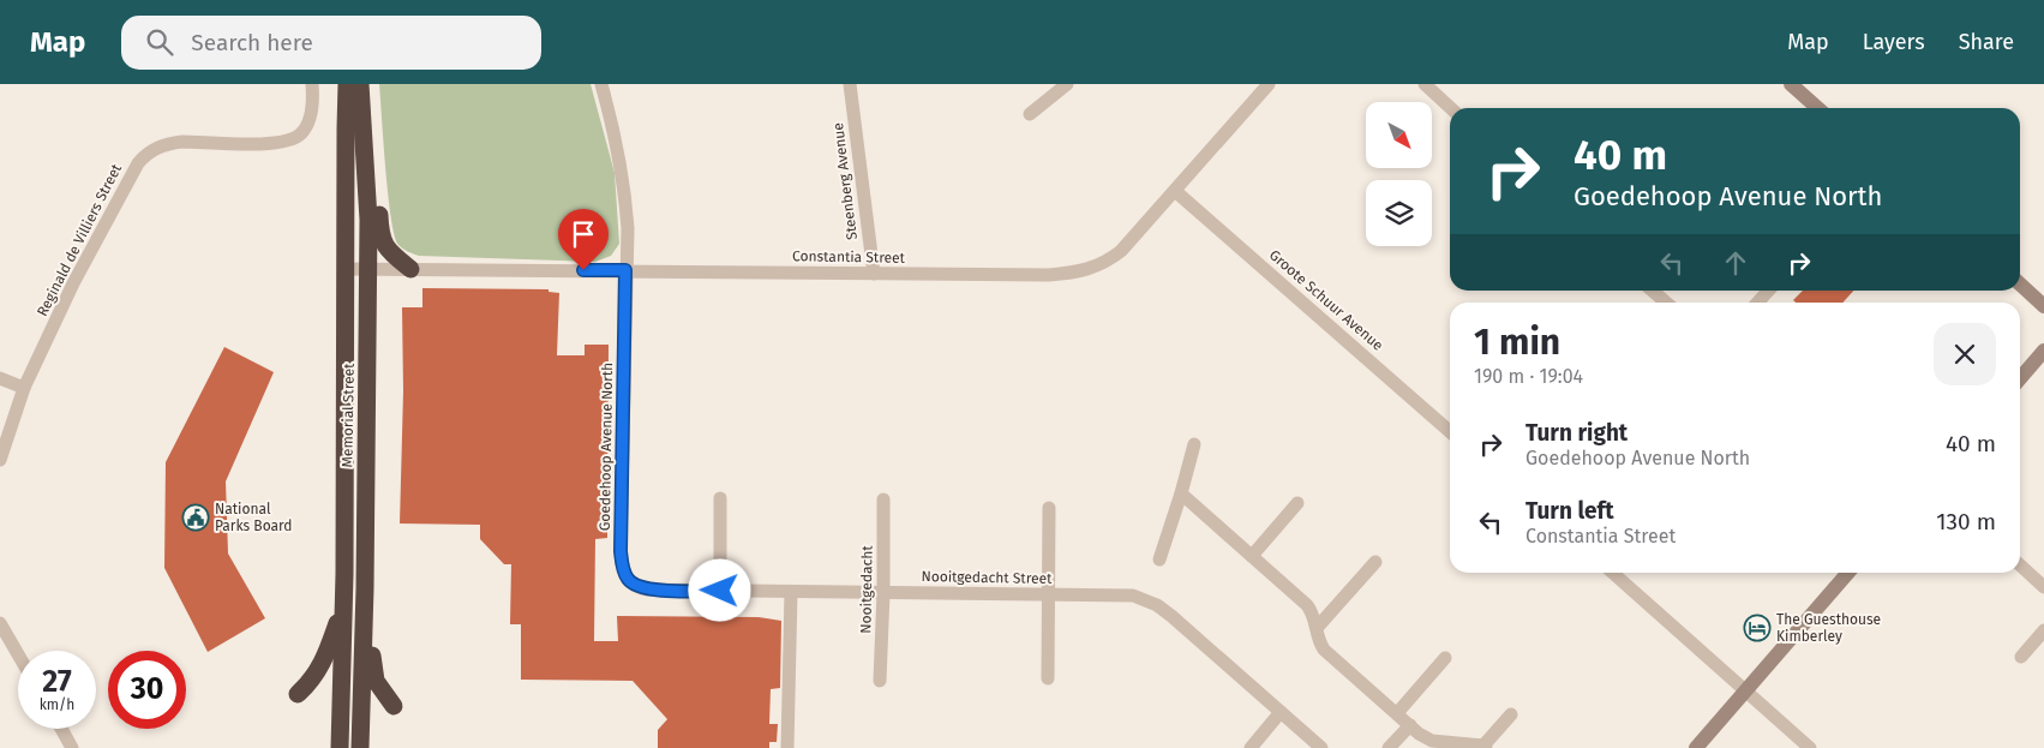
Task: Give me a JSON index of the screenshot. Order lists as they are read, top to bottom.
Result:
{
  "streets": {
    "highway": ["Memorial Street"],
    "street": [
      "Steenberg Avenue",
      "Reginald de Villiers Street",
      "Constantia Street",
      "Groote Schuur Avenue",
      "Goedehoop Avenue North",
      "Nooitgedacht Street",
      "Nooitgedacht"
    ]
  },
  "crossings": [
    ["Steenberg Avenue", "Constantia Street"],
    ["Constantia Street", "Groote Schuur Avenue"],
    ["Constantia Street", "Memorial Street"],
    ["Constantia Street", "Goedehoop Avenue North"],
    ["Goedehoop Avenue North", "Nooitgedacht Street"],
    ["Nooitgedacht Street", "Nooitgedacht"]
  ],
  "places": {
    "public building": ["National Parks Board"],
    "hotel": ["The Guesthouse Kimberley"]
  },
  "north": "bottom right",
  "page": {
    "header": "Map",
    "search": "Search here",
    "nav": ["Map", "Layers", "Share"],
    "turn": ["40 m", "Goedehoop Avenue North"],
    "heading": ["1 min", "190 m · 19:04"],
    "list": [
      {
        "name": "Turn right",
        "note": "Goedehoop Avenue North",
        "value": "40 m"
      },
      {
        "name": "Turn left",
        "note": "Constantia Street",
        "value": "130 m"
      }
    ],
    "speed": "27 km/h",
    "limit": "30"
  }
}
